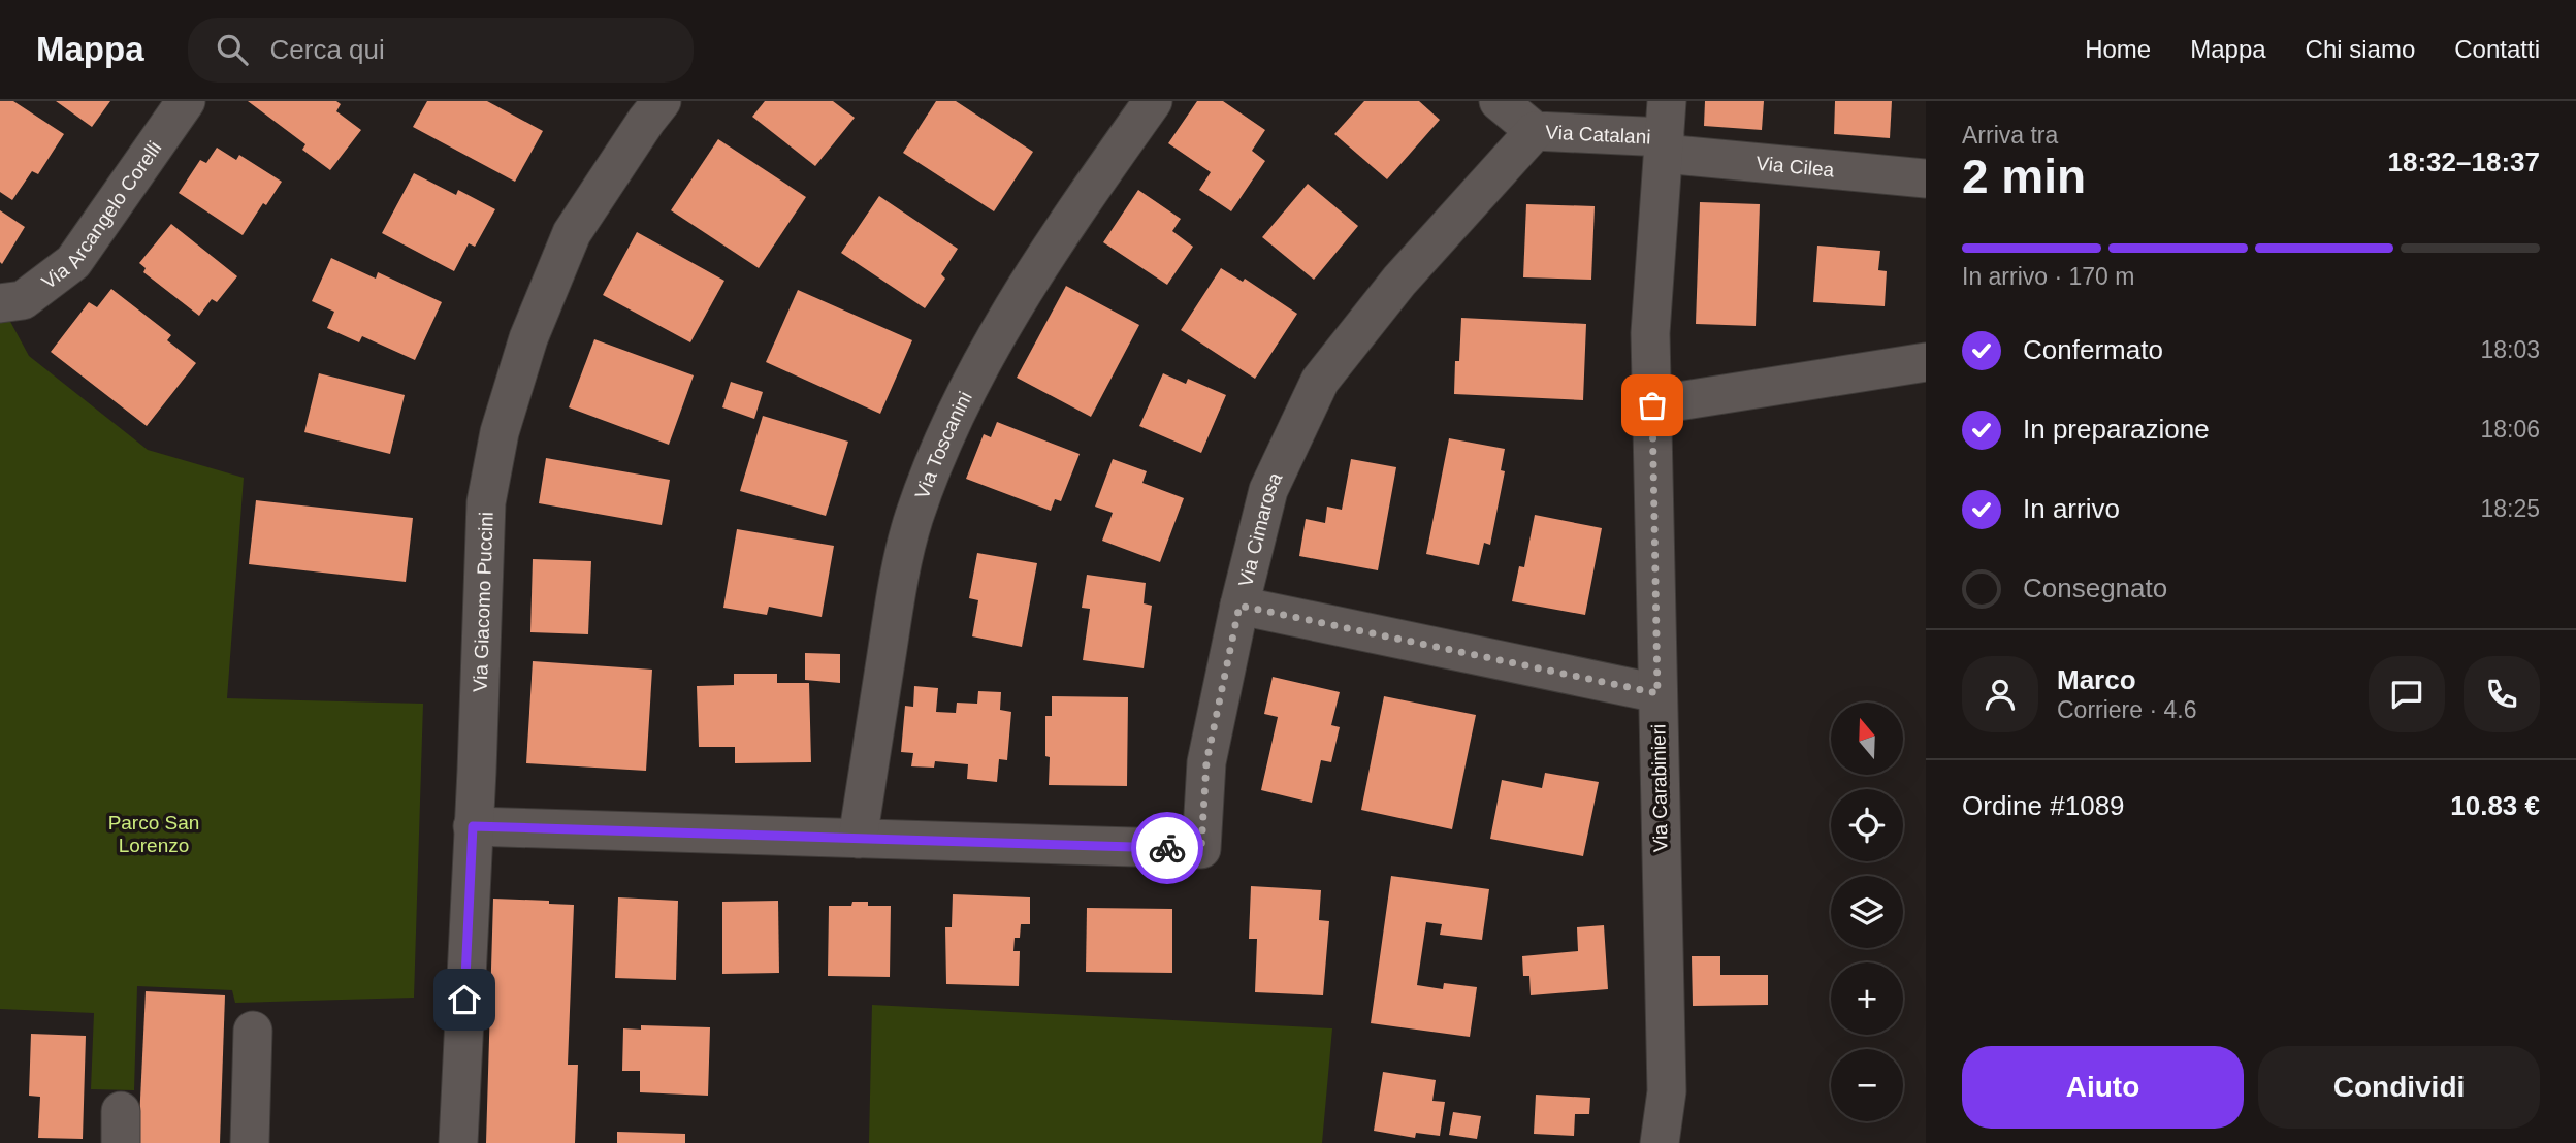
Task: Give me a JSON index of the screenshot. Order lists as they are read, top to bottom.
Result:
{
  "streets": {
    "street": [
      "Via Catalani",
      "Via Cilea",
      "Via Arcangelo Corelli",
      "Via Toscanini",
      "Via Cimarosa",
      "Via Giacomo Puccini",
      "Via Carabinieri"
    ]
  },
  "crossings": [
    ["Via Catalani", "Via Cilea"],
    ["Via Catalani", "Via Cimarosa"],
    ["Via Toscanini", "Via Cimarosa"],
    ["Via Cimarosa", "Via Giacomo Puccini"]
  ],
  "parks": ["Parco San Lorenzo"],
  "north": "top",
  "page": {
    "header": "Mappa",
    "search": "Cerca qui",
    "nav": [
      "Home",
      "Mappa",
      "Chi siamo",
      "Contatti"
    ],
    "heading": ["2 min", "Arriva tra", "18:32–18:37"],
    "panel": [
      "Marco",
      "Corriere · 4.6",
      "Ordine #1089",
      "10.83 €"
    ],
    "bar": "In arrivo · 170 m",
    "list": [
      ["Confermato", "18:03"],
      ["In preparazione", "18:06"],
      ["In arrivo", "18:25"],
      "Consegnato"
    ],
    "map_buttons": ["+", "−"],
    "buttons": ["Aiuto", "Condividi"]
  }
}
